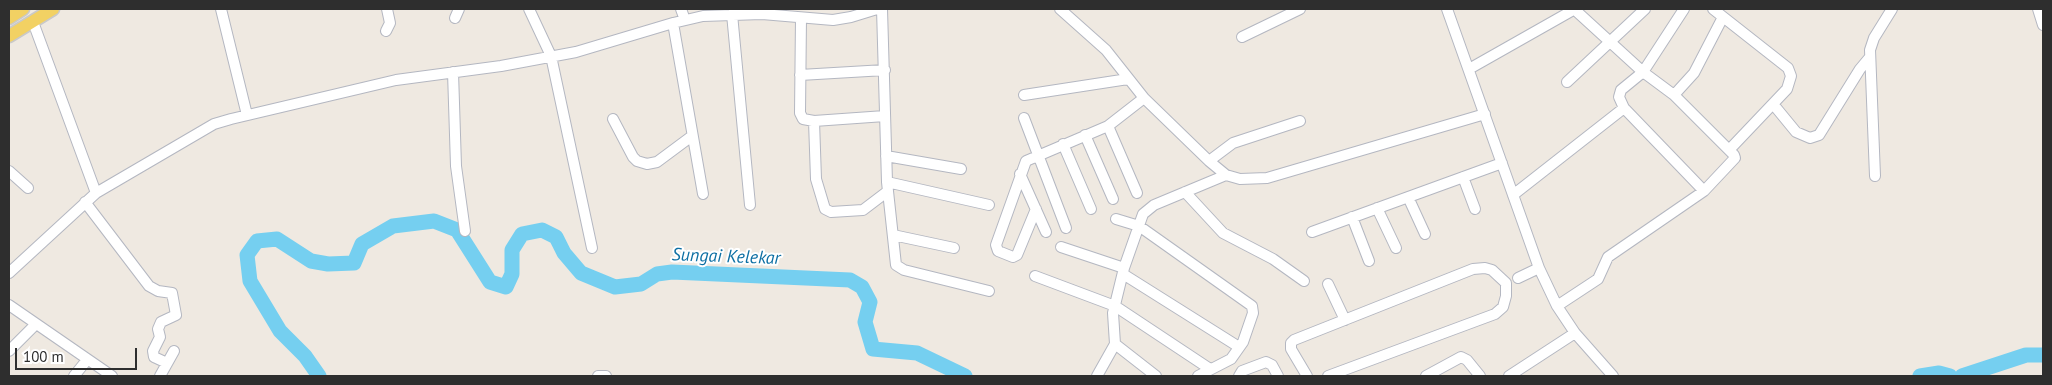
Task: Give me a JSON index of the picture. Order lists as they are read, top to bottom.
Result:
{
  "water": ["Sungai Kelekar"],
  "scale_bar": "100 m"
}
